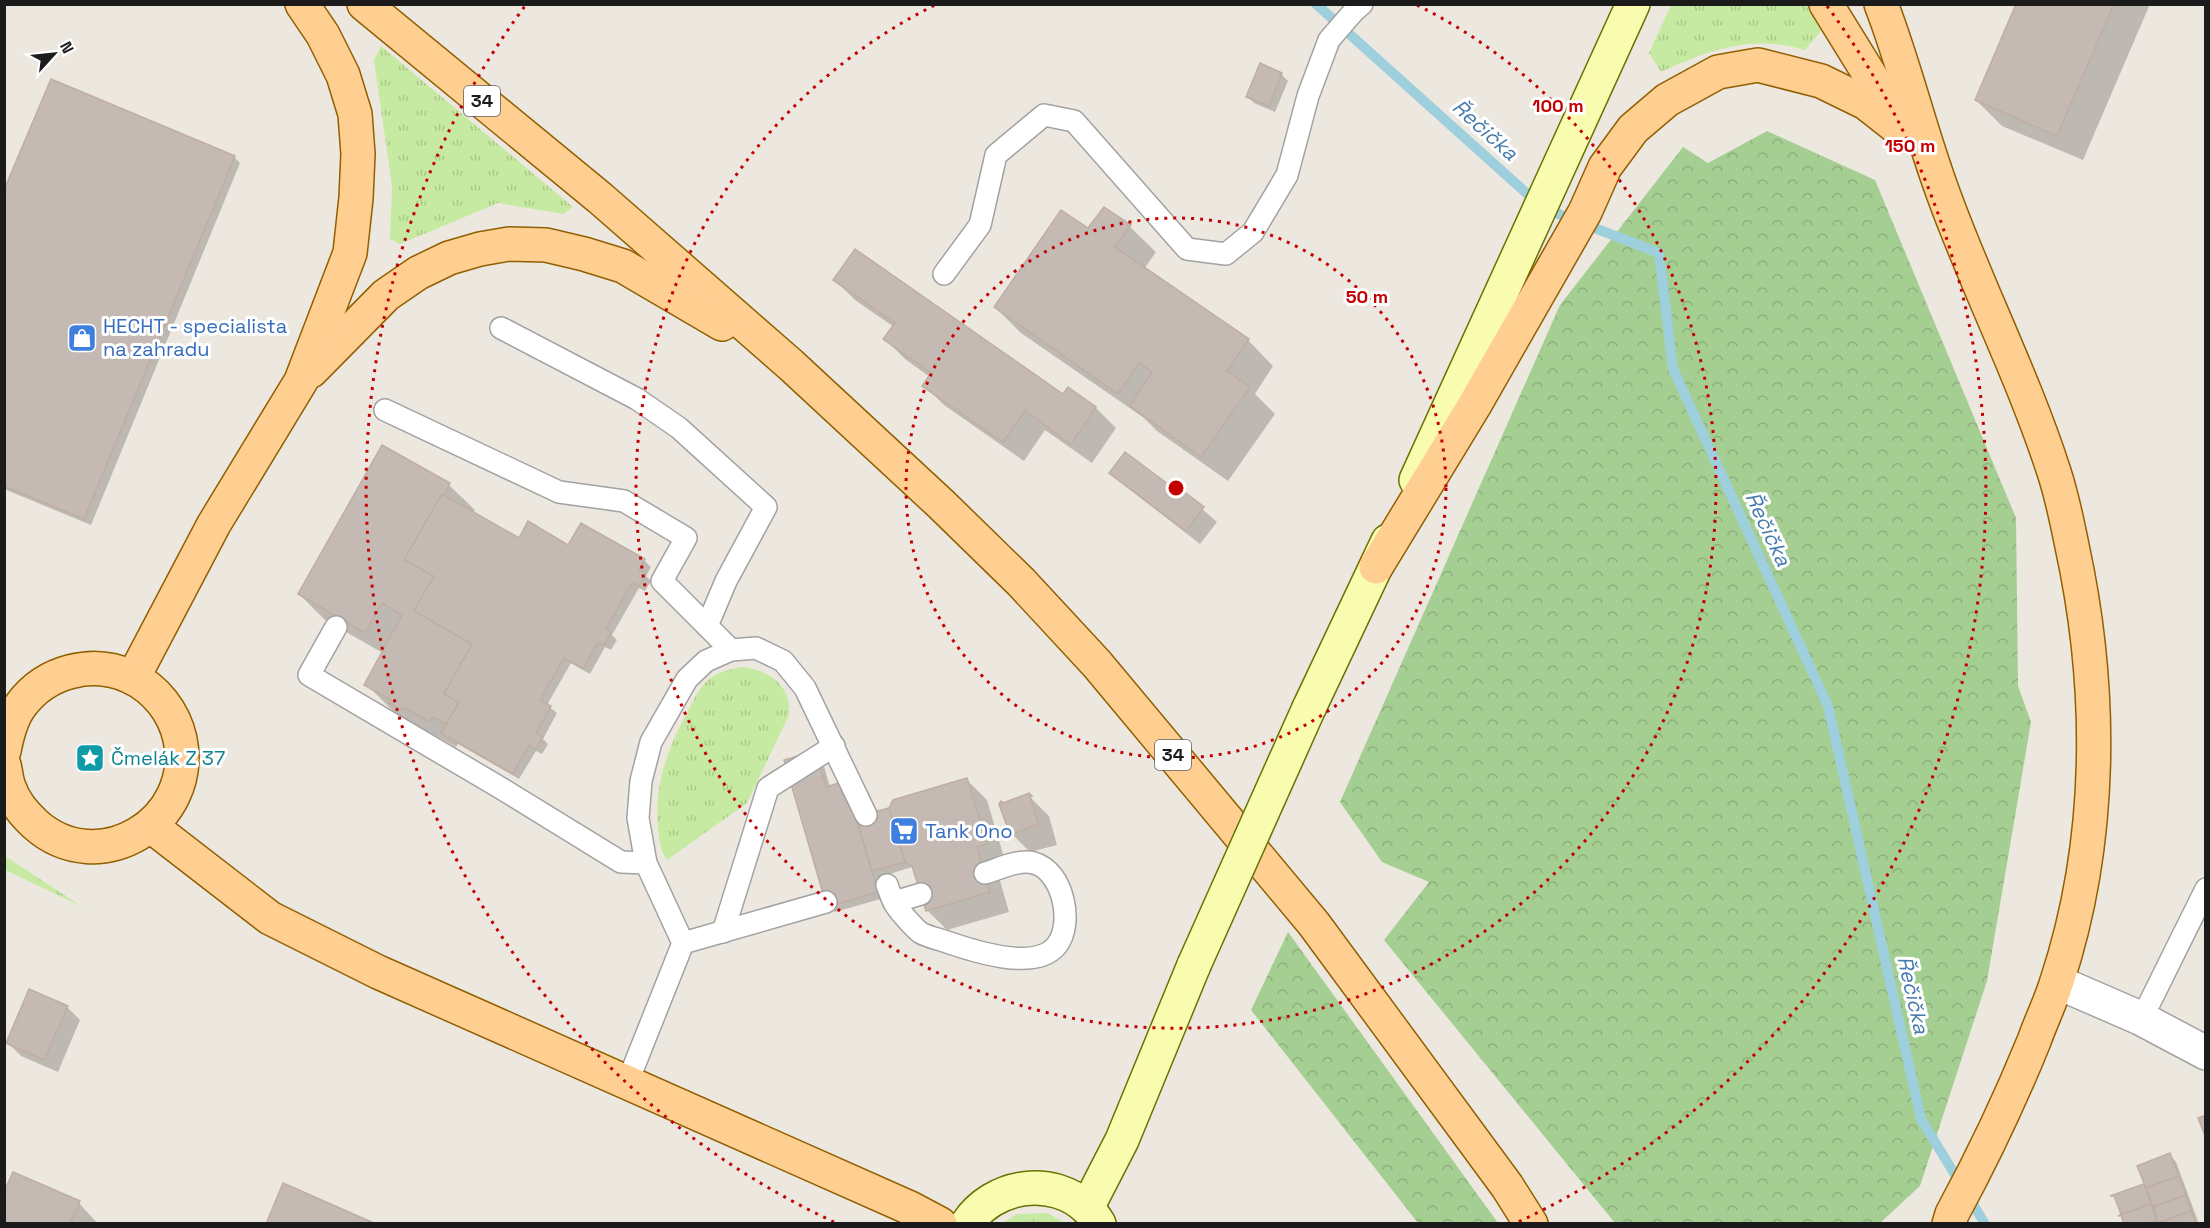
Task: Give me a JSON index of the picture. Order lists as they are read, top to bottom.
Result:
{
  "streets": {
    "main road": ["34"]
  },
  "water": ["Řečička"],
  "places": {
    "shop": ["HECHT - specialista na zahradu"],
    "place": ["Čmelák Z 37"],
    "supermarket": ["Tank Ono"]
  },
  "north": "top right",
  "rings": ["100 m", "150 m", "50 m"]
}
